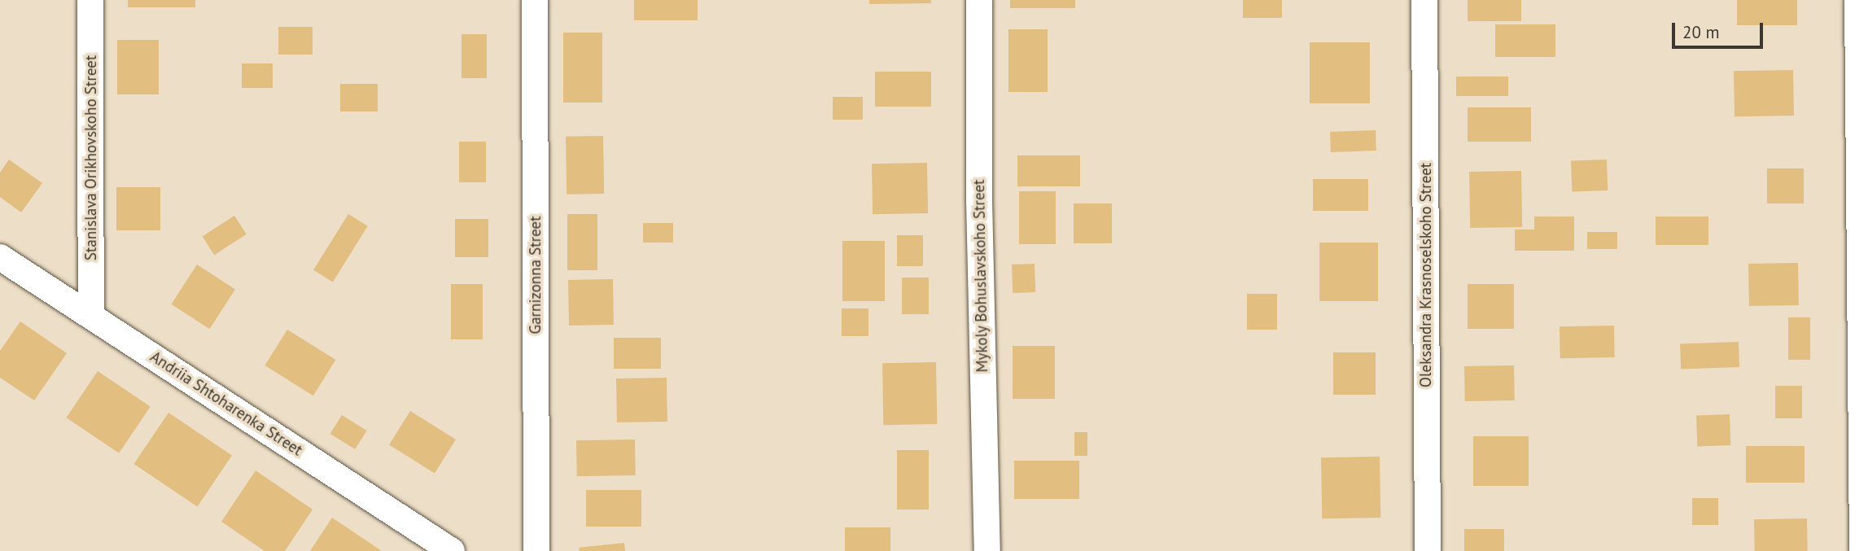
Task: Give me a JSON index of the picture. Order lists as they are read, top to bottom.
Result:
{
  "streets": {
    "street": [
      "Stanislava Orikhovskoho Street",
      "Garnizonna Street",
      "Oleksandra Krasnoselskoho Street",
      "Mykoly Bohuslavskoho Street",
      "Andriia Shtoharenka Street"
    ]
  },
  "crossings": [
    ["Stanislava Orikhovskoho Street", "Andriia Shtoharenka Street"]
  ],
  "scale_bar": "20 m"
}
